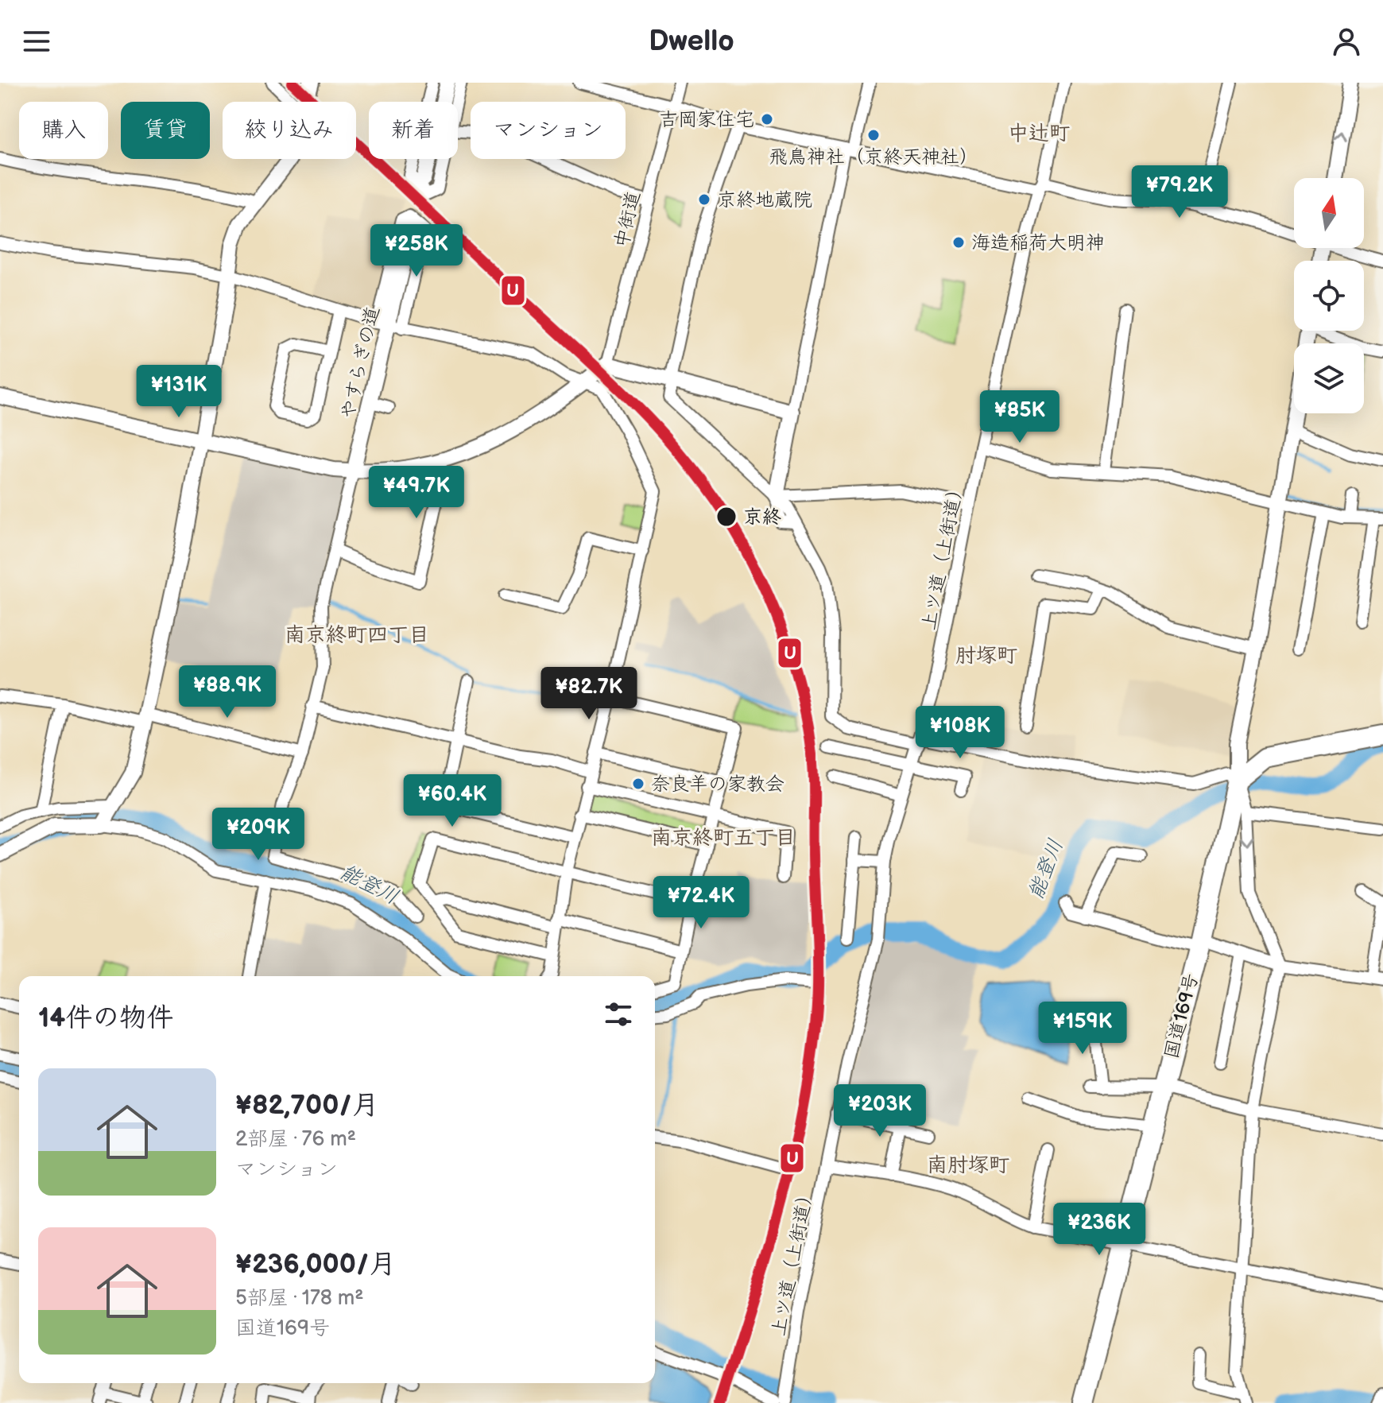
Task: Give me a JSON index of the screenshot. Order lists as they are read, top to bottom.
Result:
{
  "streets": {
    "highway": ["国道169号"],
    "street": ["中街道", "やすらぎの道", "上ツ道（上街道）"]
  },
  "districts": [
    "中辻町",
    "南京終町四丁目",
    "肘塚町",
    "南京終町五丁目",
    "南肘塚町"
  ],
  "water": ["能登川"],
  "places": [
    "吉岡家住宅",
    "飛鳥神社（京終天神社）",
    "京終地蔵院",
    "海造稲荷大明神",
    "京終",
    "奈良羊の家教会"
  ],
  "lines": ["transit line U"],
  "north": "top",
  "page": {
    "header": "Dwello",
    "chip": [
      "購入",
      "賃貸",
      "絞り込み",
      "新着",
      "マンション"
    ],
    "price": [
      "¥79.2K",
      "¥258K",
      "¥131K",
      "¥85K",
      "¥49.7K",
      "¥88.9K",
      "¥82.7K",
      "¥108K",
      "¥60.4K",
      "¥209K",
      "¥72.4K",
      "¥159K",
      "¥203K",
      "¥236K"
    ],
    "heading": "14件の物件",
    "list": [
      {
        "name": "¥82,700/月",
        "note": "2部屋 · 76 m² · マンション"
      },
      {
        "name": "¥236,000/月",
        "note": "5部屋 · 178 m² · 国道169号"
      }
    ]
  }
}
